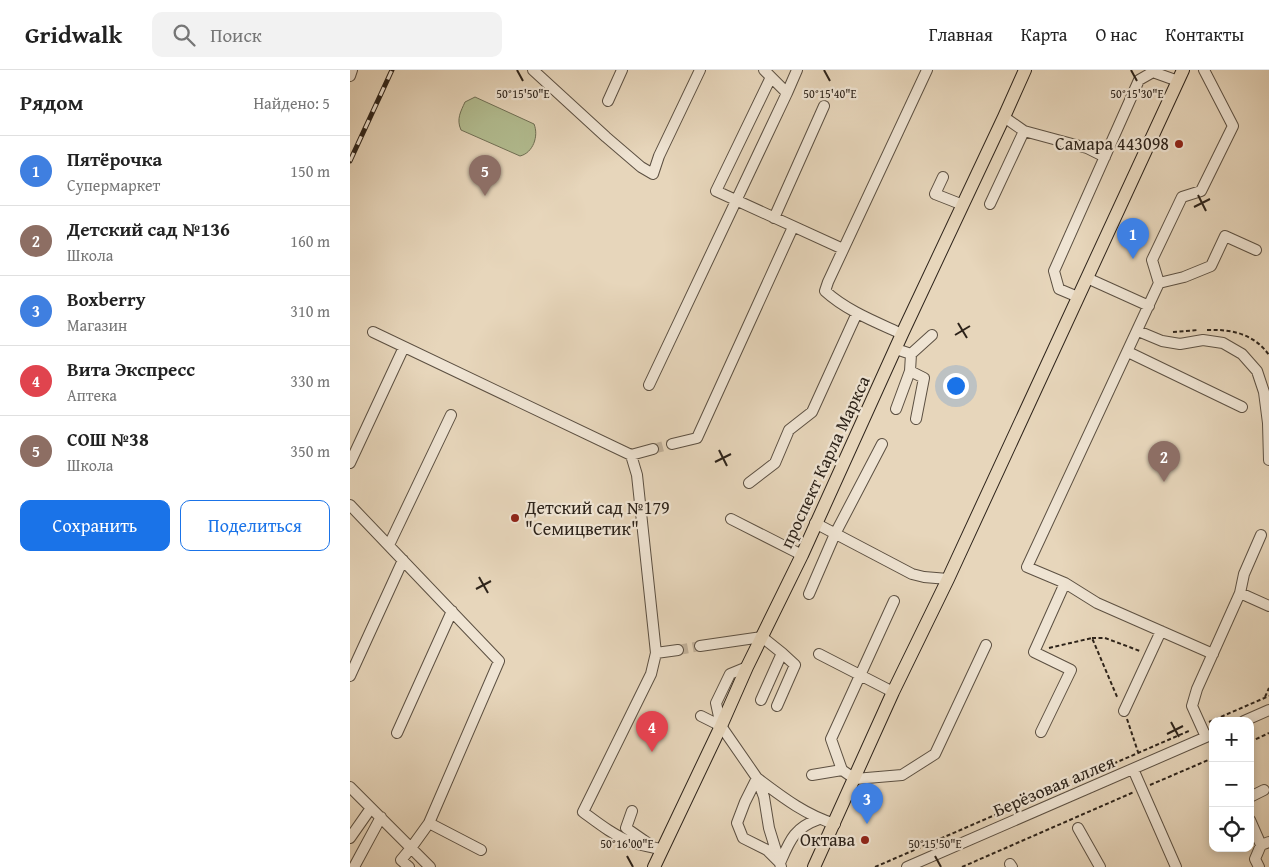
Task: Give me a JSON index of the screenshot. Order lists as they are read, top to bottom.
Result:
{
  "streets": {
    "main road": ["проспект Карла Маркса"],
    "street": ["Берёзовая аллея"]
  },
  "places": ["Самара 443098", "Детский сад №179 \"Семицветик\"", "Октава"],
  "page": {
    "header": "Gridwalk",
    "search": "Поиск",
    "nav": [
      "Главная",
      "Карта",
      "О нас",
      "Контакты"
    ],
    "heading": ["Рядом", "Найдено: 5"],
    "list": [
      {
        "mark": "1",
        "name": "Пятёрочка",
        "note": "Супермаркет",
        "value": "150 m"
      },
      {
        "mark": "2",
        "name": "Детский сад №136",
        "note": "Школа",
        "value": "160 m"
      },
      {
        "mark": "3",
        "name": "Boxberry",
        "note": "Магазин",
        "value": "310 m"
      },
      {
        "mark": "4",
        "name": "Вита Экспресс",
        "note": "Аптека",
        "value": "330 m"
      },
      {
        "mark": "5",
        "name": "СОШ №38",
        "note": "Школа",
        "value": "350 m"
      }
    ],
    "pins": [
      "5",
      "1",
      "2",
      "4",
      "3"
    ],
    "buttons": ["Сохранить", "Поделиться"],
    "map_buttons": ["+", "−"]
  },
  "coordinates": [
    "50°15'50\"E",
    "50°15'40\"E",
    "50°15'30\"E",
    "50°16'00\"E"
  ]
}
